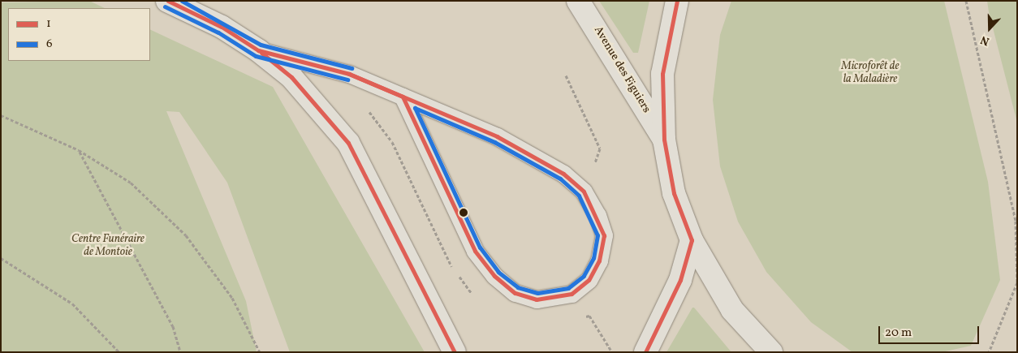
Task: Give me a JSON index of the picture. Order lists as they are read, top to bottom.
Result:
{
  "streets": {
    "street": ["Avenue des Figuiers"]
  },
  "parks": ["Microforêt de la Maladière", "Centre Funéraire de Montoie"],
  "lines": ["transit line 1", "transit line 6"],
  "legend": ["1", "6"],
  "scale_bar": "20 m",
  "north": "bottom"
}
